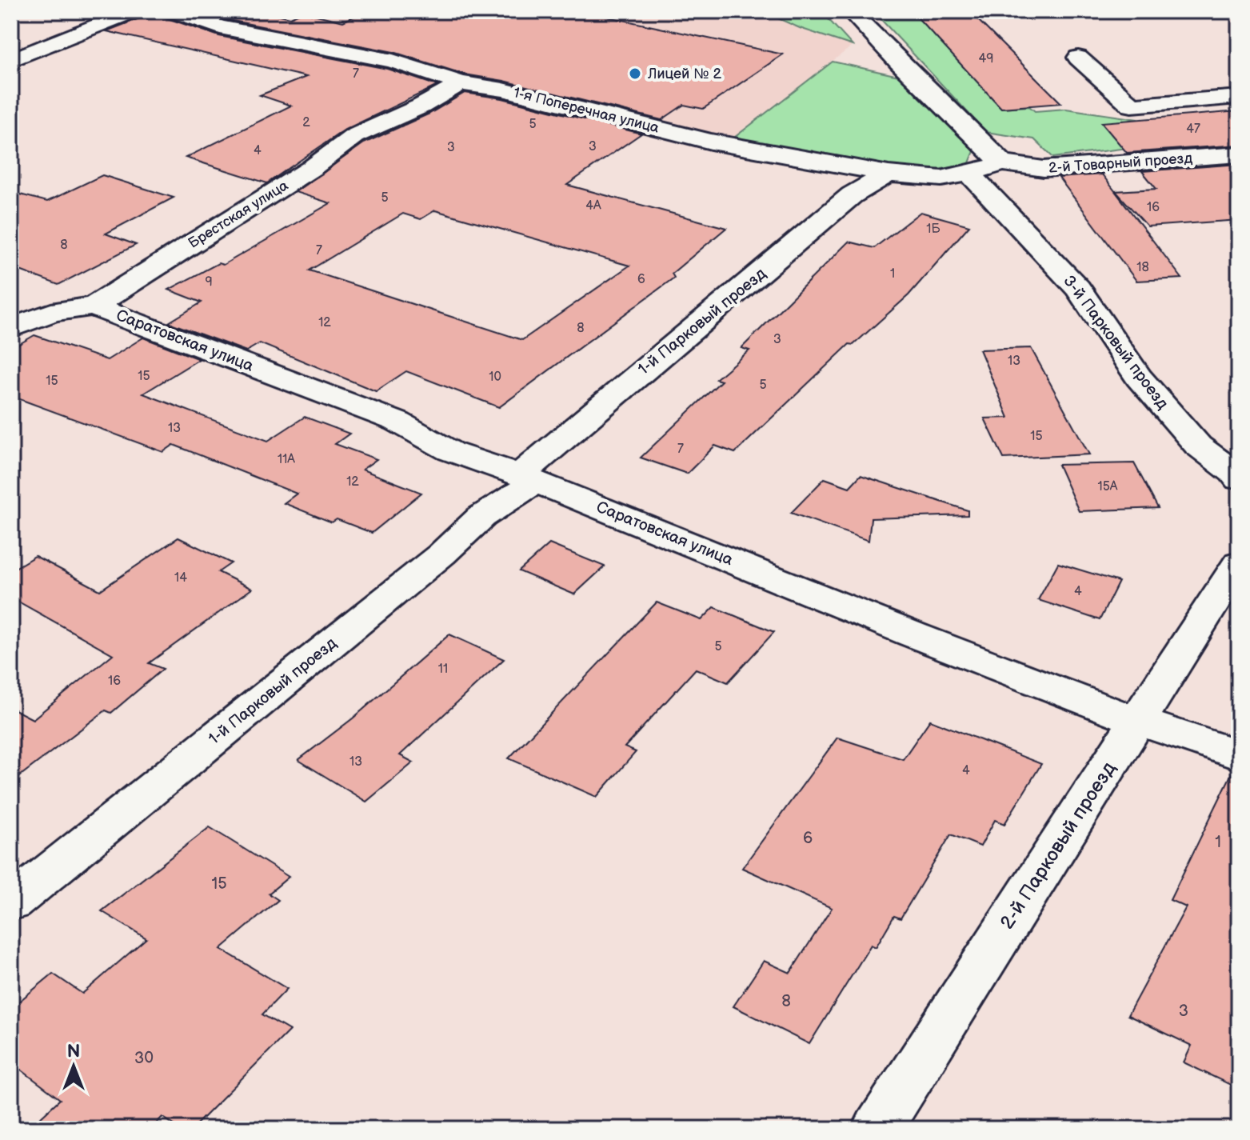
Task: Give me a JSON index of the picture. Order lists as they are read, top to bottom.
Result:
{
  "streets": {
    "street": [
      "1-я Поперечная улица",
      "2-й Товарный проезд",
      "Брестская улица",
      "1-й Парковый проезд",
      "Саратовская улица",
      "3-й Парковый проезд",
      "2-й Парковый проезд"
    ]
  },
  "crossings": [
    ["1-я Поперечная улица", "2-й Товарный проезд"],
    ["1-я Поперечная улица", "Брестская улица"],
    ["1-я Поперечная улица", "1-й Парковый проезд"],
    ["1-я Поперечная улица", "3-й Парковый проезд"],
    ["Брестская улица", "Саратовская улица"],
    ["1-й Парковый проезд", "Саратовская улица"],
    ["Саратовская улица", "2-й Парковый проезд"]
  ],
  "places": ["Лицей № 2"],
  "house_numbers": [
    "49",
    "7",
    "2",
    "5",
    "47",
    "3",
    "3",
    "4",
    "5",
    "4А",
    "16",
    "1Б",
    "8",
    "7",
    "18",
    "1",
    "6",
    "9",
    "12",
    "8",
    "3",
    "13",
    "15",
    "10",
    "15",
    "5",
    "13",
    "15",
    "7",
    "11А",
    "12",
    "15А",
    "14",
    "4",
    "5",
    "11",
    "16",
    "13",
    "4",
    "6",
    "1",
    "15",
    "8",
    "3",
    "30"
  ],
  "north": "top"
}
